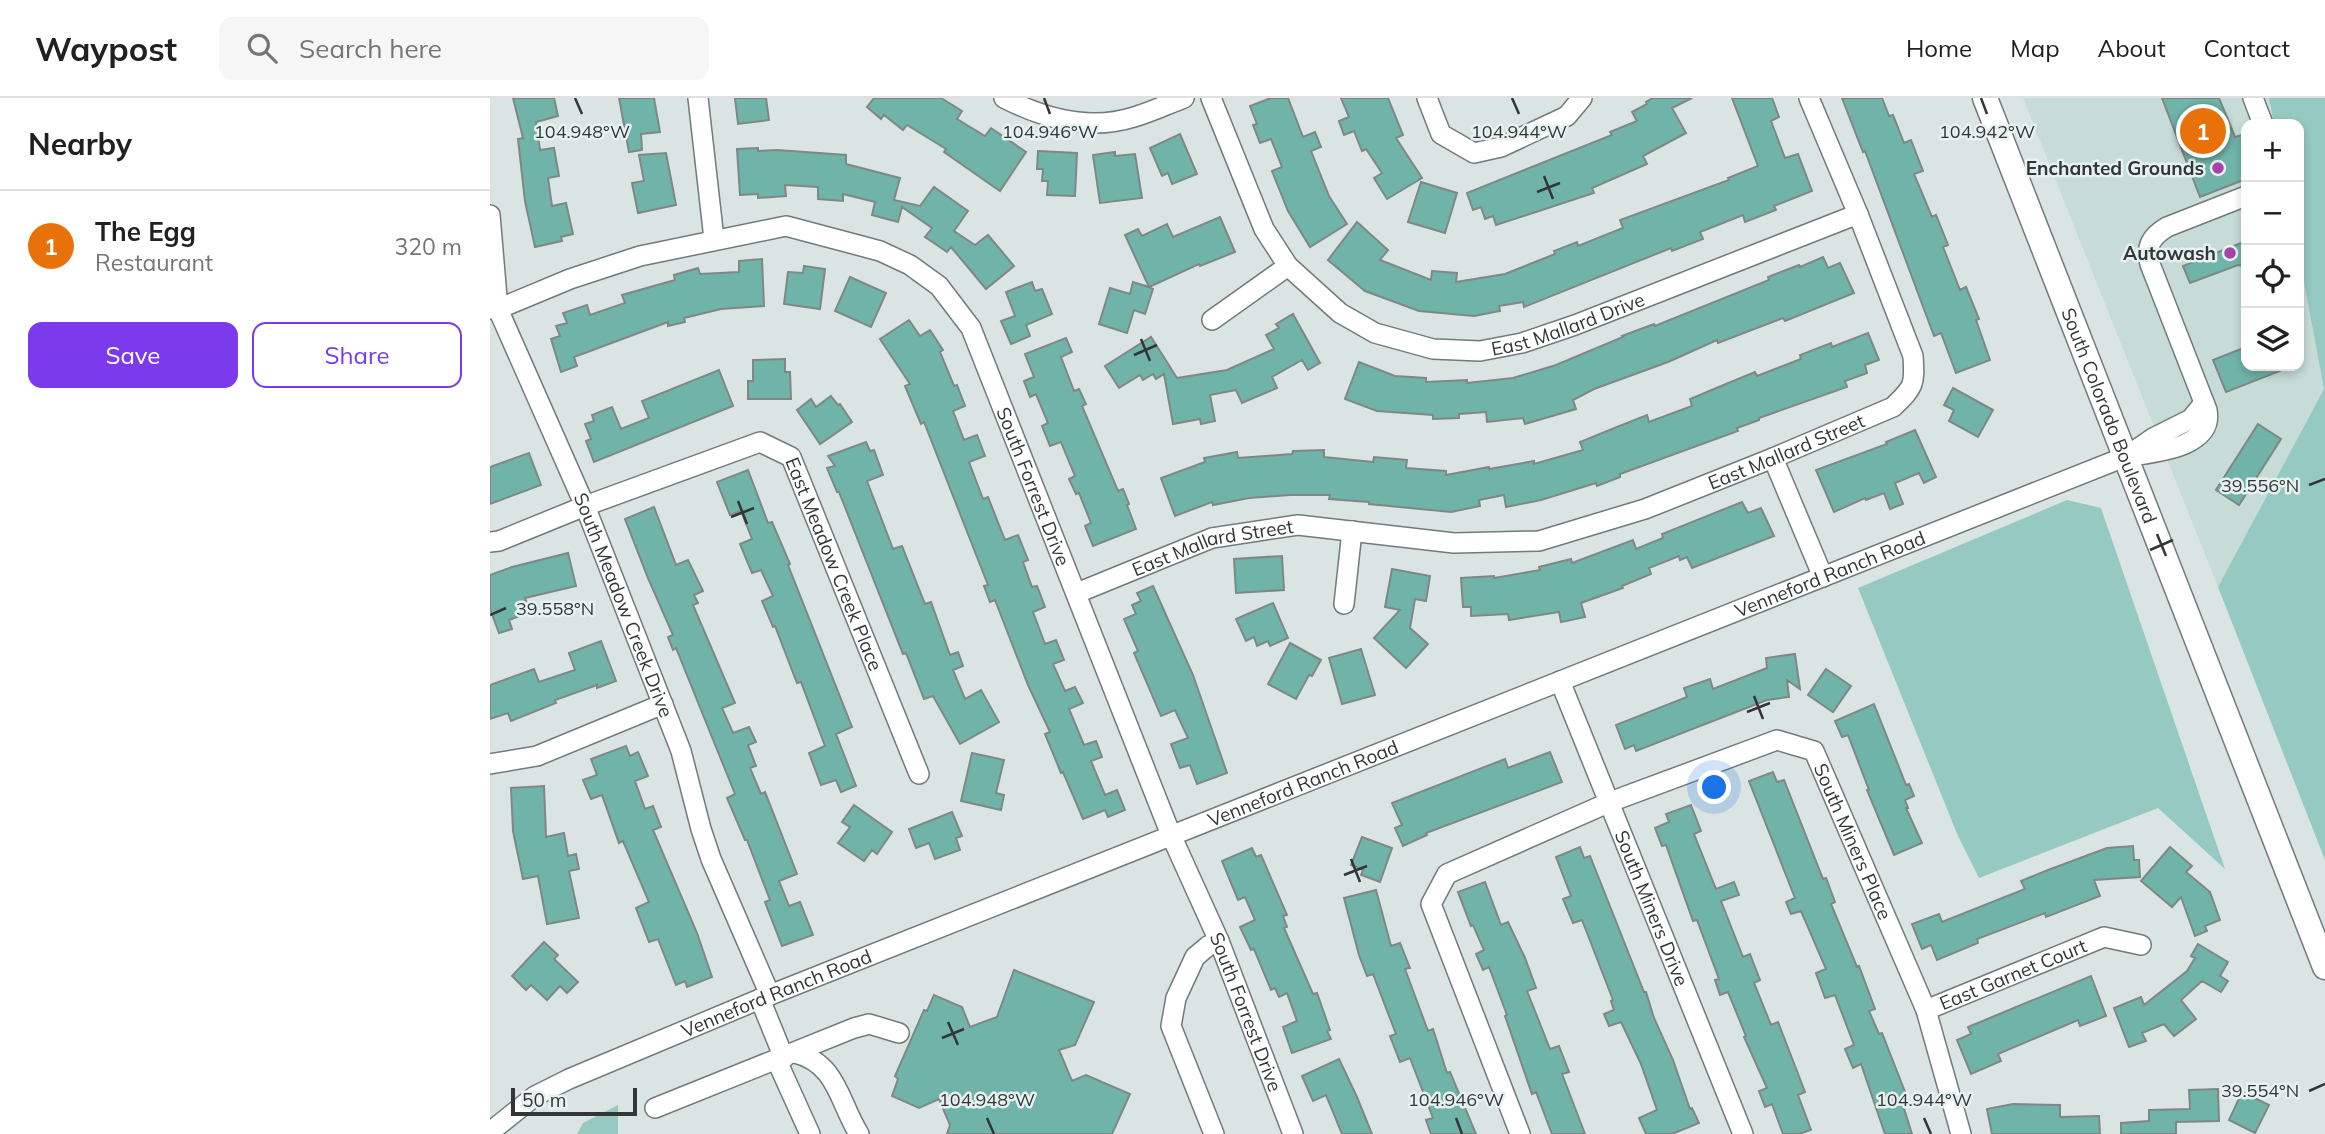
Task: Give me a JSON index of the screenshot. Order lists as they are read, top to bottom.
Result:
{
  "streets": {
    "main road": ["South Colorado Boulevard"],
    "street": [
      "East Mallard Drive",
      "East Mallard Street",
      "South Forrest Drive",
      "East Meadow Creek Place",
      "Venneford Ranch Road",
      "South Meadow Creek Drive",
      "South Miners Place",
      "South Miners Drive",
      "East Garnet Court"
    ]
  },
  "crossings": [
    ["East Mallard Drive", "East Mallard Street"],
    ["South Colorado Boulevard", "Venneford Ranch Road"],
    ["East Mallard Street", "South Forrest Drive"],
    ["South Forrest Drive", "Venneford Ranch Road"],
    ["South Forrest Drive", "South Meadow Creek Drive"],
    ["East Meadow Creek Place", "South Meadow Creek Drive"],
    ["Venneford Ranch Road", "South Meadow Creek Drive"],
    ["Venneford Ranch Road", "South Miners Drive"],
    ["South Miners Place", "South Miners Drive"],
    ["South Miners Place", "East Garnet Court"]
  ],
  "places": ["Enchanted Grounds", "Autowash"],
  "scale_bar": "50 m",
  "page": {
    "header": "Waypost",
    "search": "Search here",
    "nav": [
      "Home",
      "Map",
      "About",
      "Contact"
    ],
    "heading": "Nearby",
    "pins": "1",
    "map_buttons": ["+", "−"],
    "list": [
      {
        "mark": "1",
        "name": "The Egg",
        "note": "Restaurant",
        "value": "320 m"
      }
    ],
    "buttons": ["Save", "Share"],
    "scale": "50 m"
  },
  "coordinates": [
    "104.948°W",
    "104.946°W",
    "104.944°W",
    "104.942°W",
    "39.556°N",
    "39.558°N",
    "39.554°N"
  ]
}
